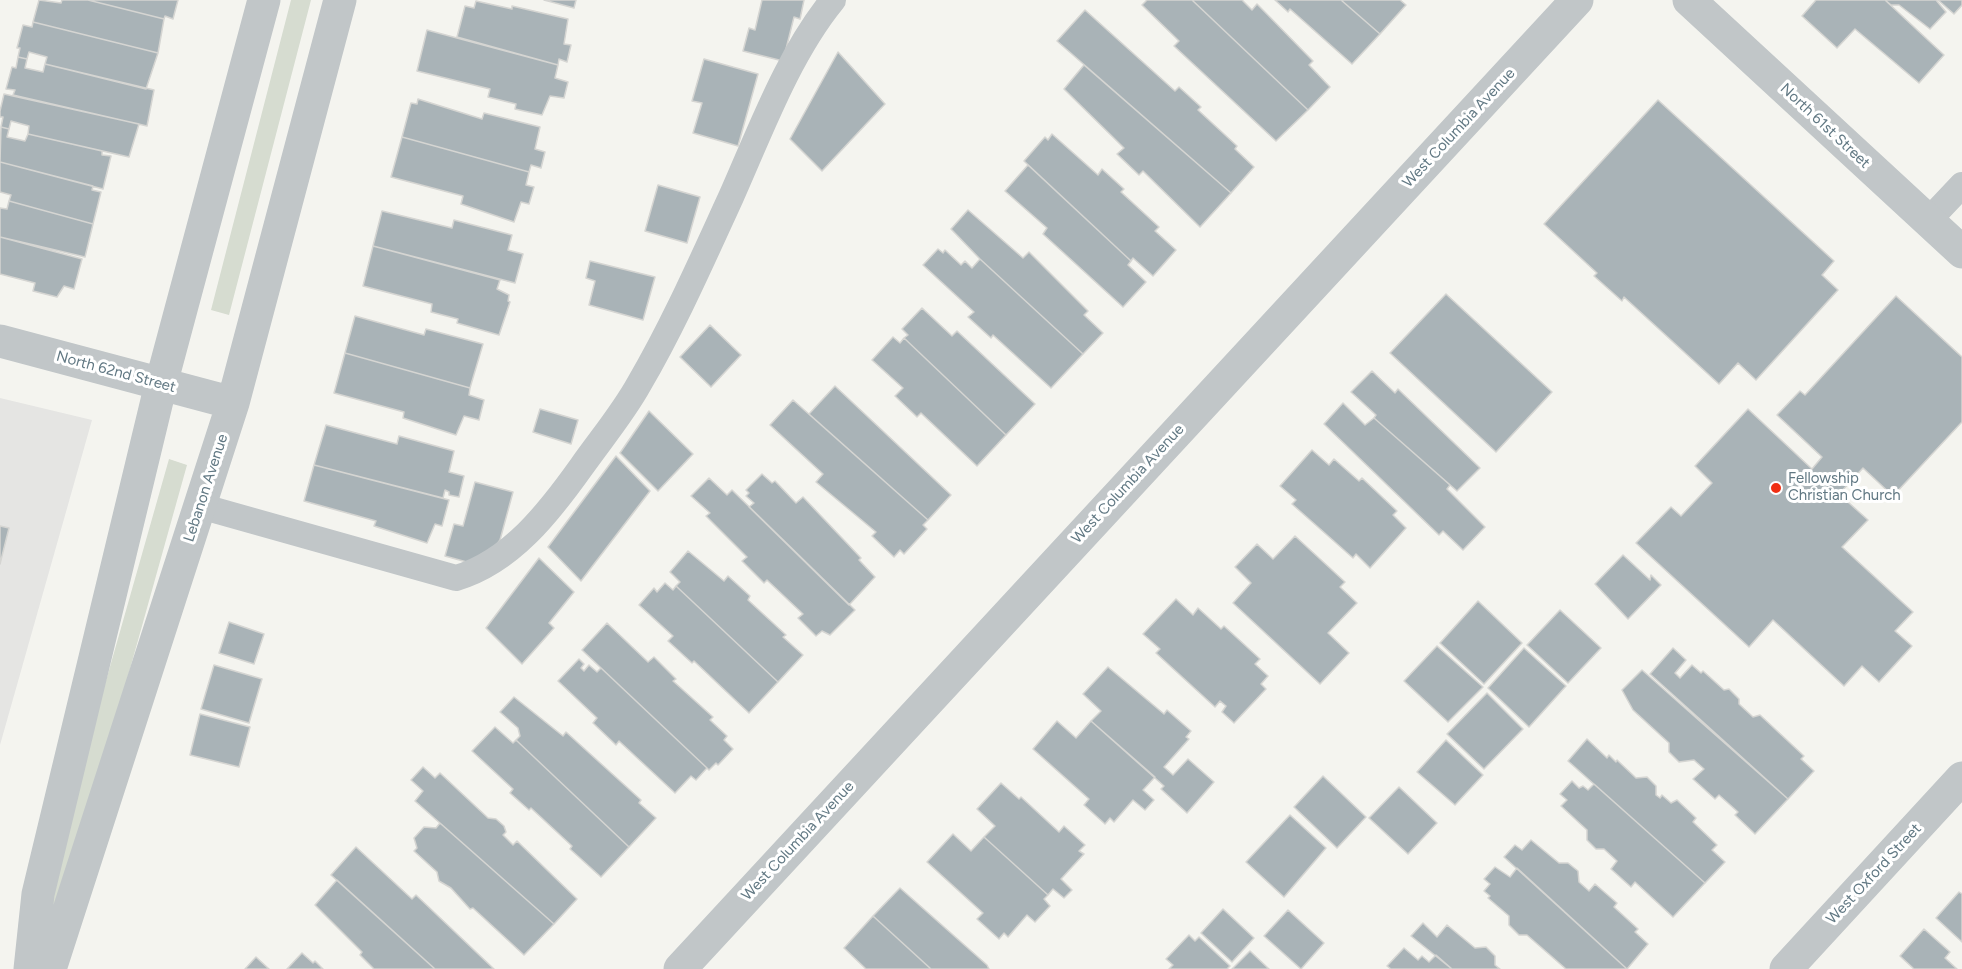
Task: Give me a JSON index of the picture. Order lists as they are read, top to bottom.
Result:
{
  "streets": {
    "street": [
      "North 61st Street",
      "West Columbia Avenue",
      "North 62nd Street",
      "Lebanon Avenue",
      "West Oxford Street"
    ]
  },
  "crossings": [
    ["North 62nd Street", "Lebanon Avenue"]
  ],
  "places": ["Fellowship Christian Church"]
}
